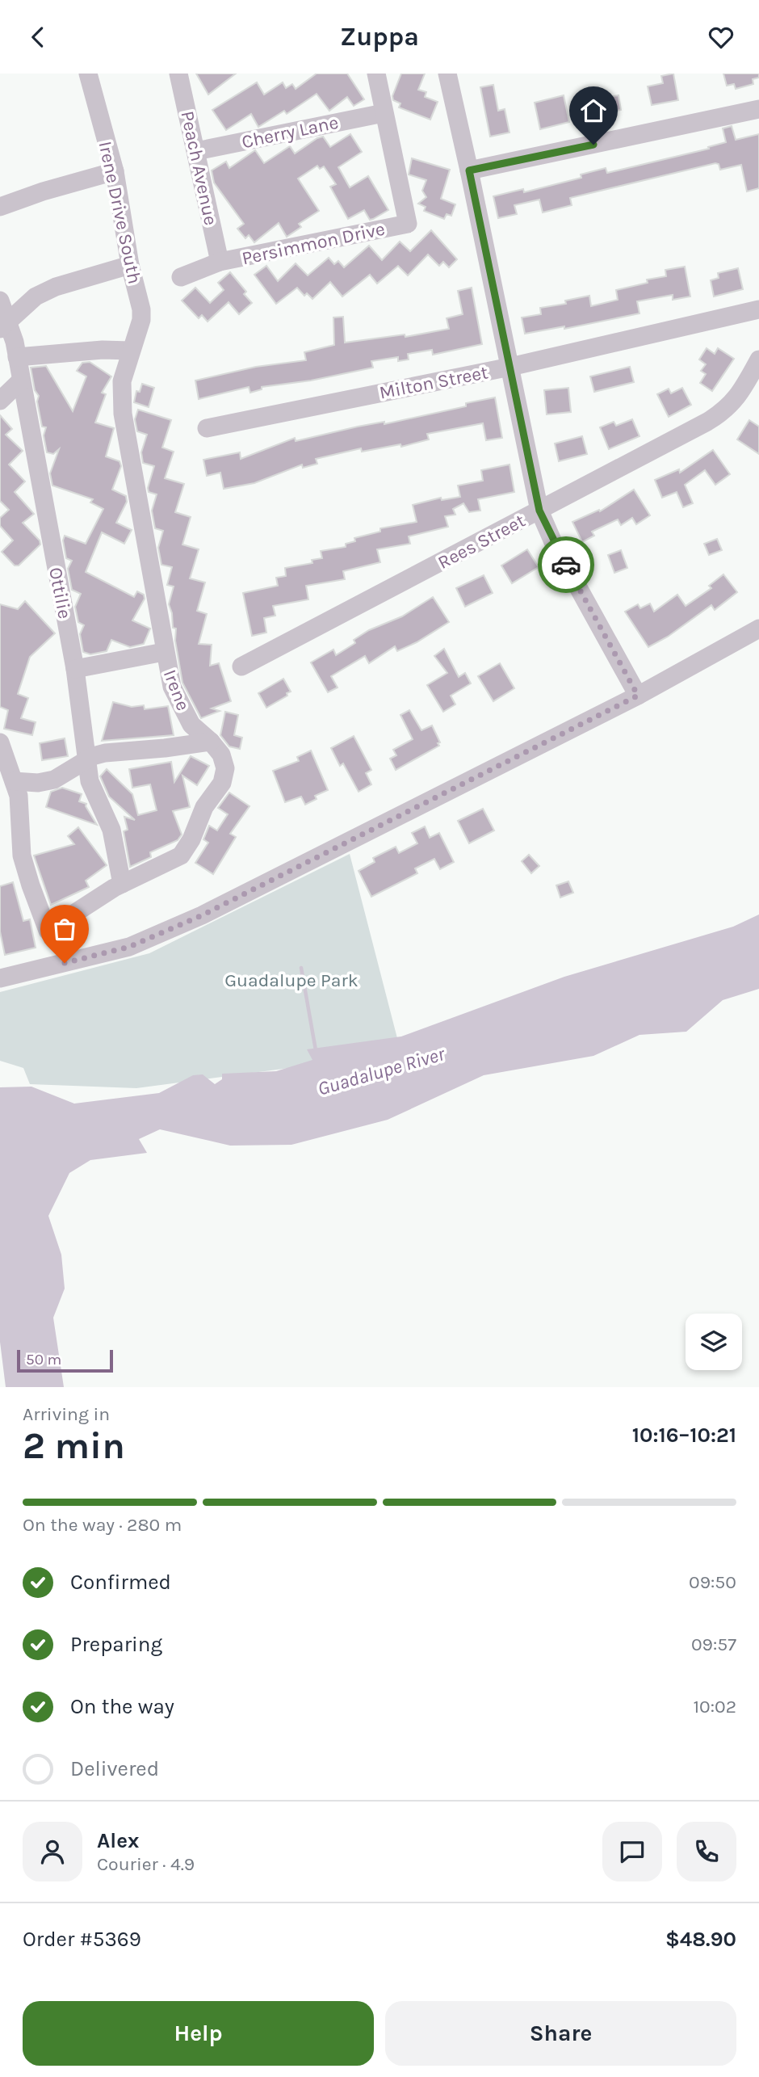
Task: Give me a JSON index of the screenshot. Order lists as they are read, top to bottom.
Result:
{
  "streets": {
    "street": [
      "Cherry Lane",
      "Peach Avenue",
      "Irene Drive South",
      "Persimmon Drive",
      "Milton Street",
      "Rees Street",
      "Ottilie",
      "Irene"
    ]
  },
  "crossings": [
    ["Cherry Lane", "Peach Avenue"],
    ["Cherry Lane", "Persimmon Drive"],
    ["Peach Avenue", "Persimmon Drive"],
    ["Irene Drive South", "Irene"],
    ["Ottilie", "Irene"]
  ],
  "water": ["Guadalupe River"],
  "parks": ["Guadalupe Park"],
  "scale_bar": "50 m",
  "page": {
    "header": "Zuppa",
    "scale": "50 m",
    "heading": ["2 min", "Arriving in", "10:16–10:21"],
    "panel": [
      "Alex",
      "Courier · 4.9",
      "Order #5369",
      "$48.90"
    ],
    "bar": "On the way · 280 m",
    "list": [
      ["Confirmed", "09:50"],
      ["Preparing", "09:57"],
      ["On the way", "10:02"],
      "Delivered"
    ],
    "buttons": ["Help", "Share"]
  }
}
